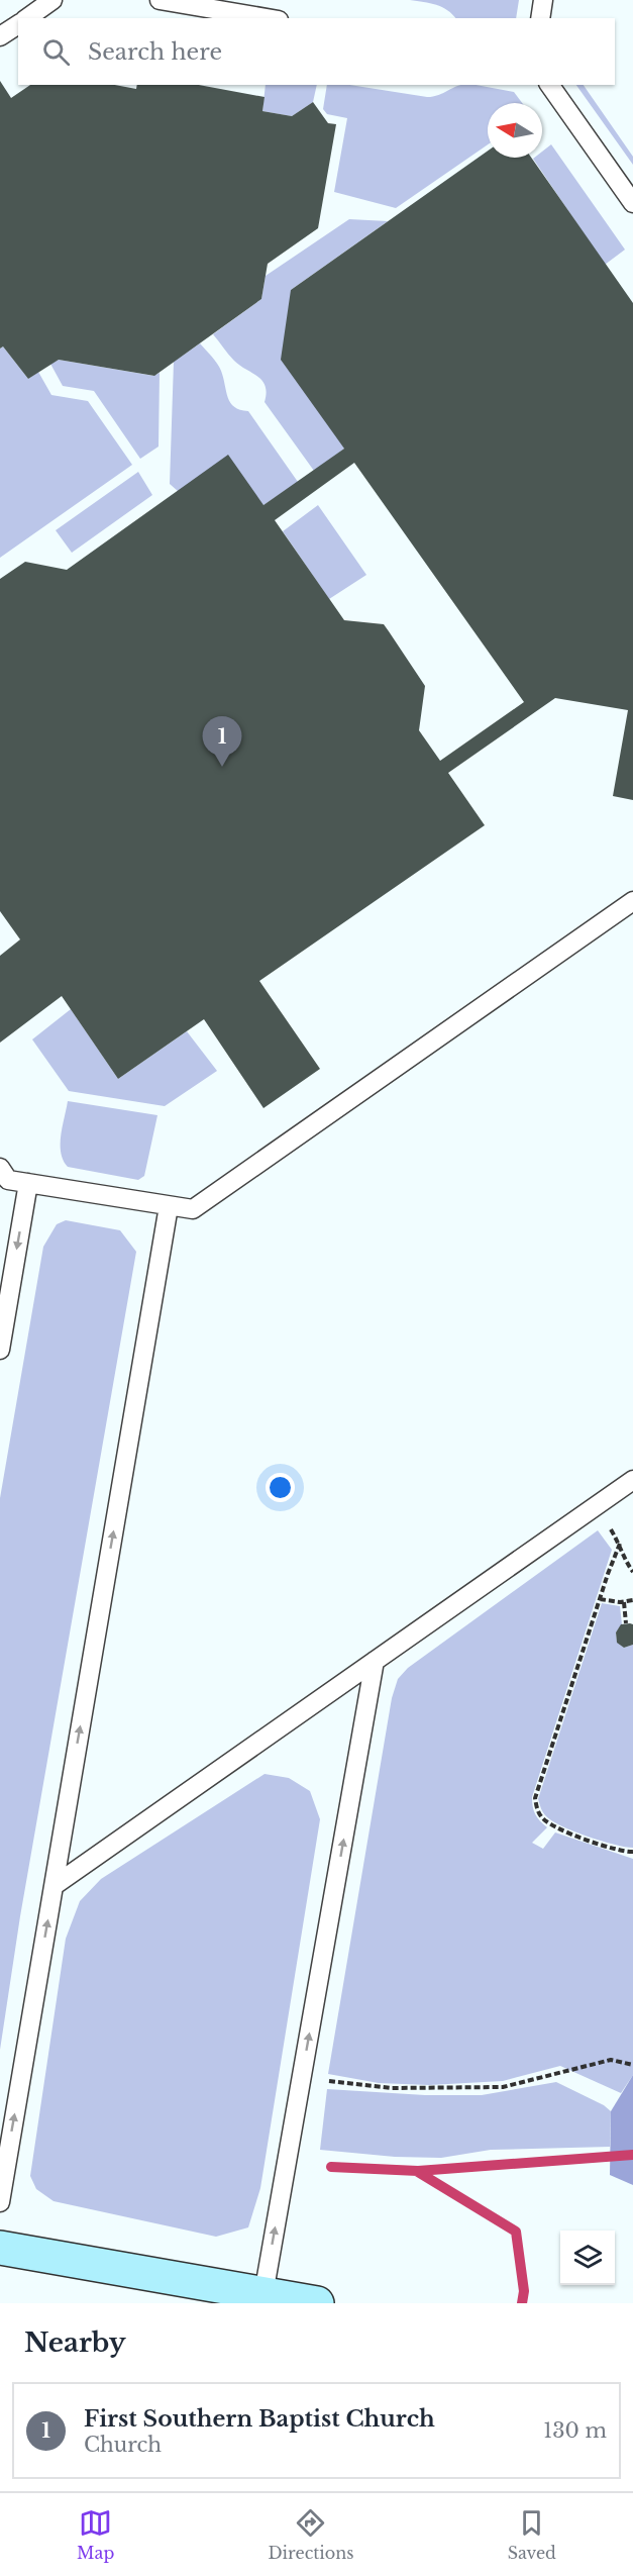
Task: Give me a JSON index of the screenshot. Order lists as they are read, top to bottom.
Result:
{
  "north": "left",
  "page": {
    "search": "Search here",
    "pins": "1",
    "heading": "Nearby",
    "list": [
      {
        "mark": "1",
        "name": "First Southern Baptist Church",
        "note": "Church",
        "value": "130 m"
      }
    ],
    "nav": ["Map", "Directions", "Saved"]
  }
}
